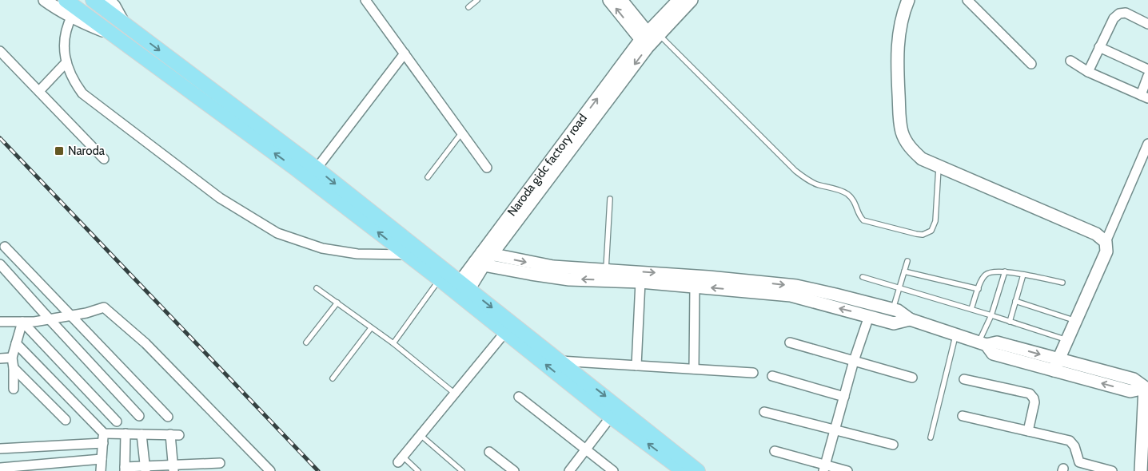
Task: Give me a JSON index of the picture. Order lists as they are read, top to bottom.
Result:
{
  "streets": {
    "street": ["Naroda gidc factory road"]
  },
  "places": {
    "transit": ["Naroda"]
  }
}
